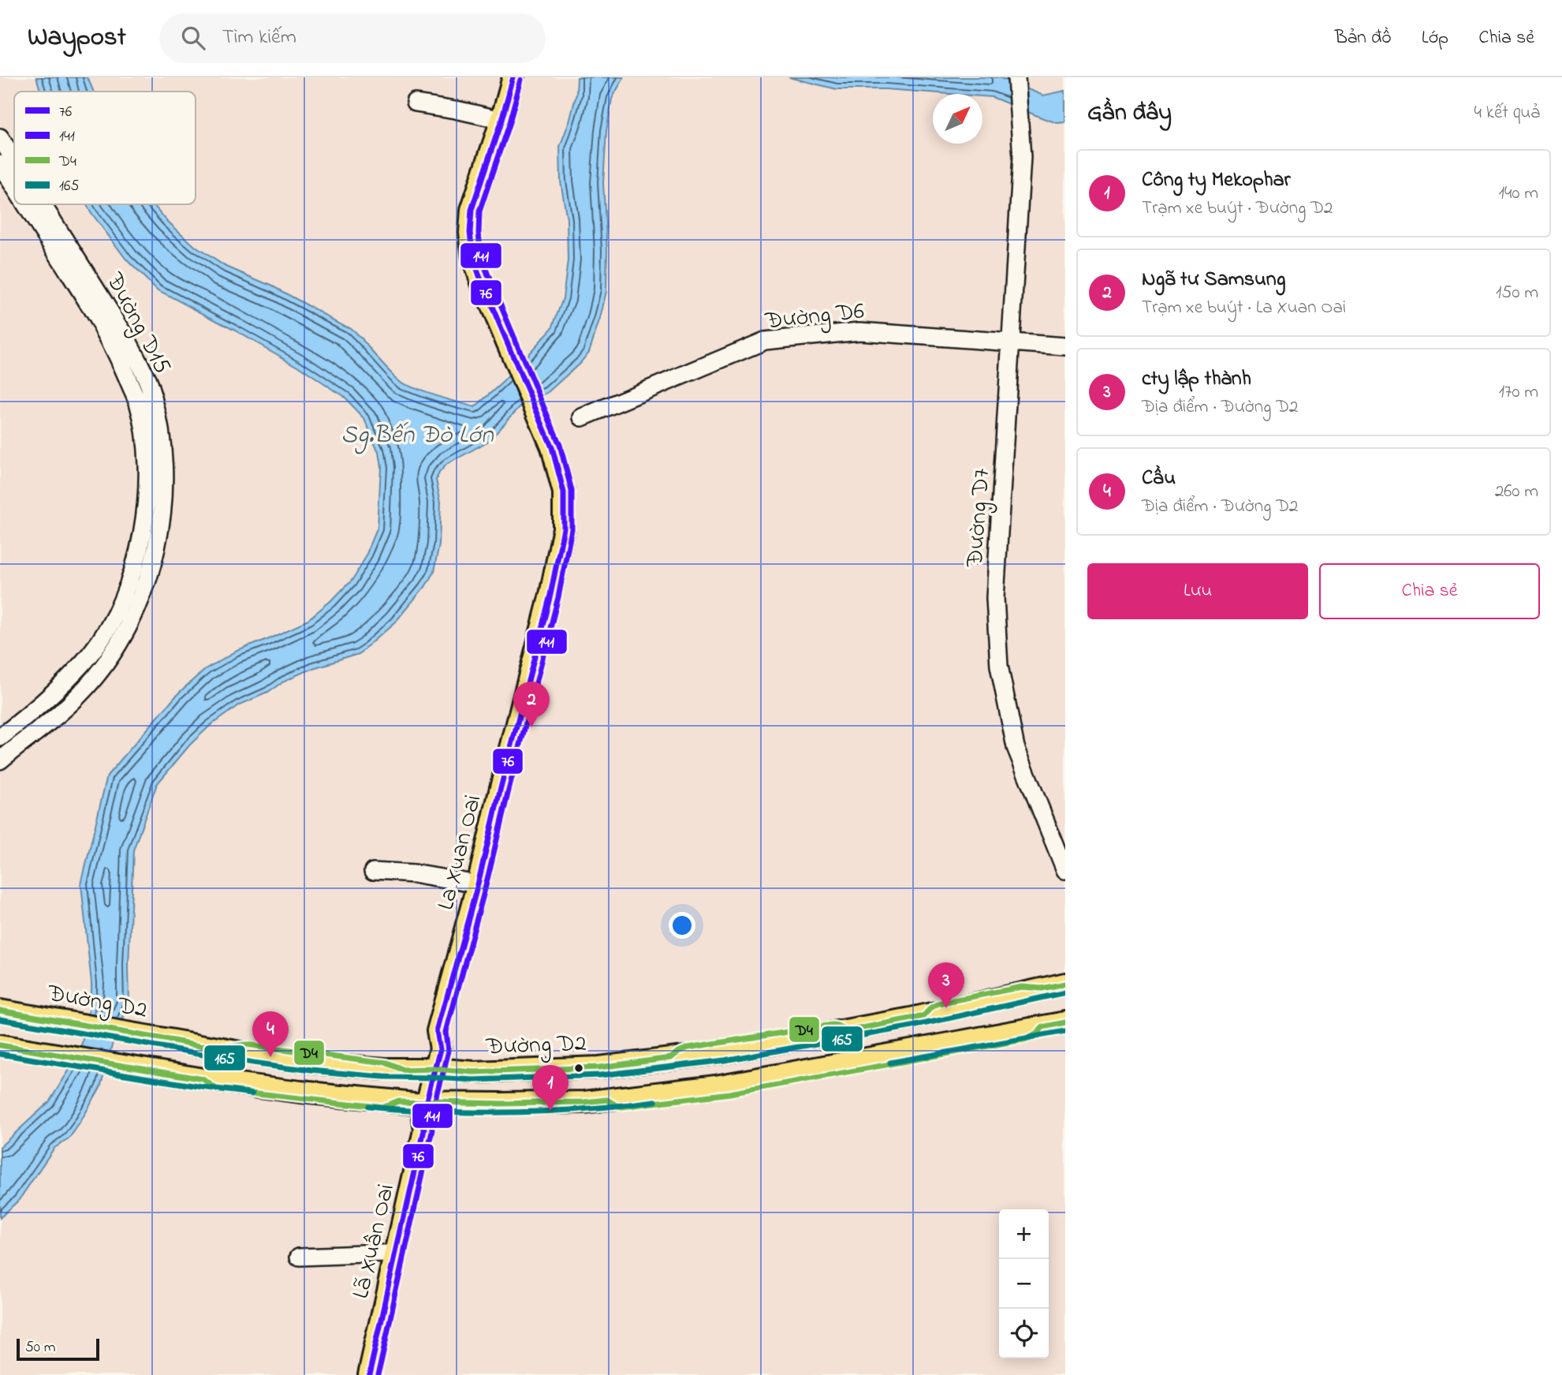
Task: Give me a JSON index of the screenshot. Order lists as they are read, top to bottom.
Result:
{
  "streets": {
    "main road": ["La Xuan Oai", "Đường D2"],
    "street": ["Đường D6", "Đường D15", "Đường D7"]
  },
  "crossings": [
    ["Đường D6", "Đường D7"],
    ["La Xuan Oai", "Đường D2"]
  ],
  "water": ["Sg.Bến Đò Lớn"],
  "lines": [
    "transit line 76",
    "transit line 141",
    "transit line D4",
    "transit line 165"
  ],
  "legend": [
    "76",
    "141",
    "D4",
    "165"
  ],
  "scale_bar": "50 m",
  "north": "top right",
  "page": {
    "header": "Waypost",
    "search": "Tìm kiếm",
    "nav": ["Bản đồ", "Lớp", "Chia sẻ"],
    "heading": ["Gần đây", "4 kết quả"],
    "list": [
      {
        "mark": "1",
        "name": "Công ty Mekophar",
        "note": "Trạm xe buýt · Đường D2",
        "value": "140 m"
      },
      {
        "mark": "2",
        "name": "Ngã tư Samsung",
        "note": "Trạm xe buýt · La Xuan Oai",
        "value": "150 m"
      },
      {
        "mark": "3",
        "name": "cty lập thành",
        "note": "Địa điểm · Đường D2",
        "value": "170 m"
      },
      {
        "mark": "4",
        "name": "Cầu",
        "note": "Địa điểm · Đường D2",
        "value": "260 m"
      }
    ],
    "buttons": ["Lưu", "Chia sẻ"],
    "pins": [
      "2",
      "3",
      "4",
      "1"
    ],
    "map_buttons": ["+", "−"],
    "scale": "50 m"
  }
}
